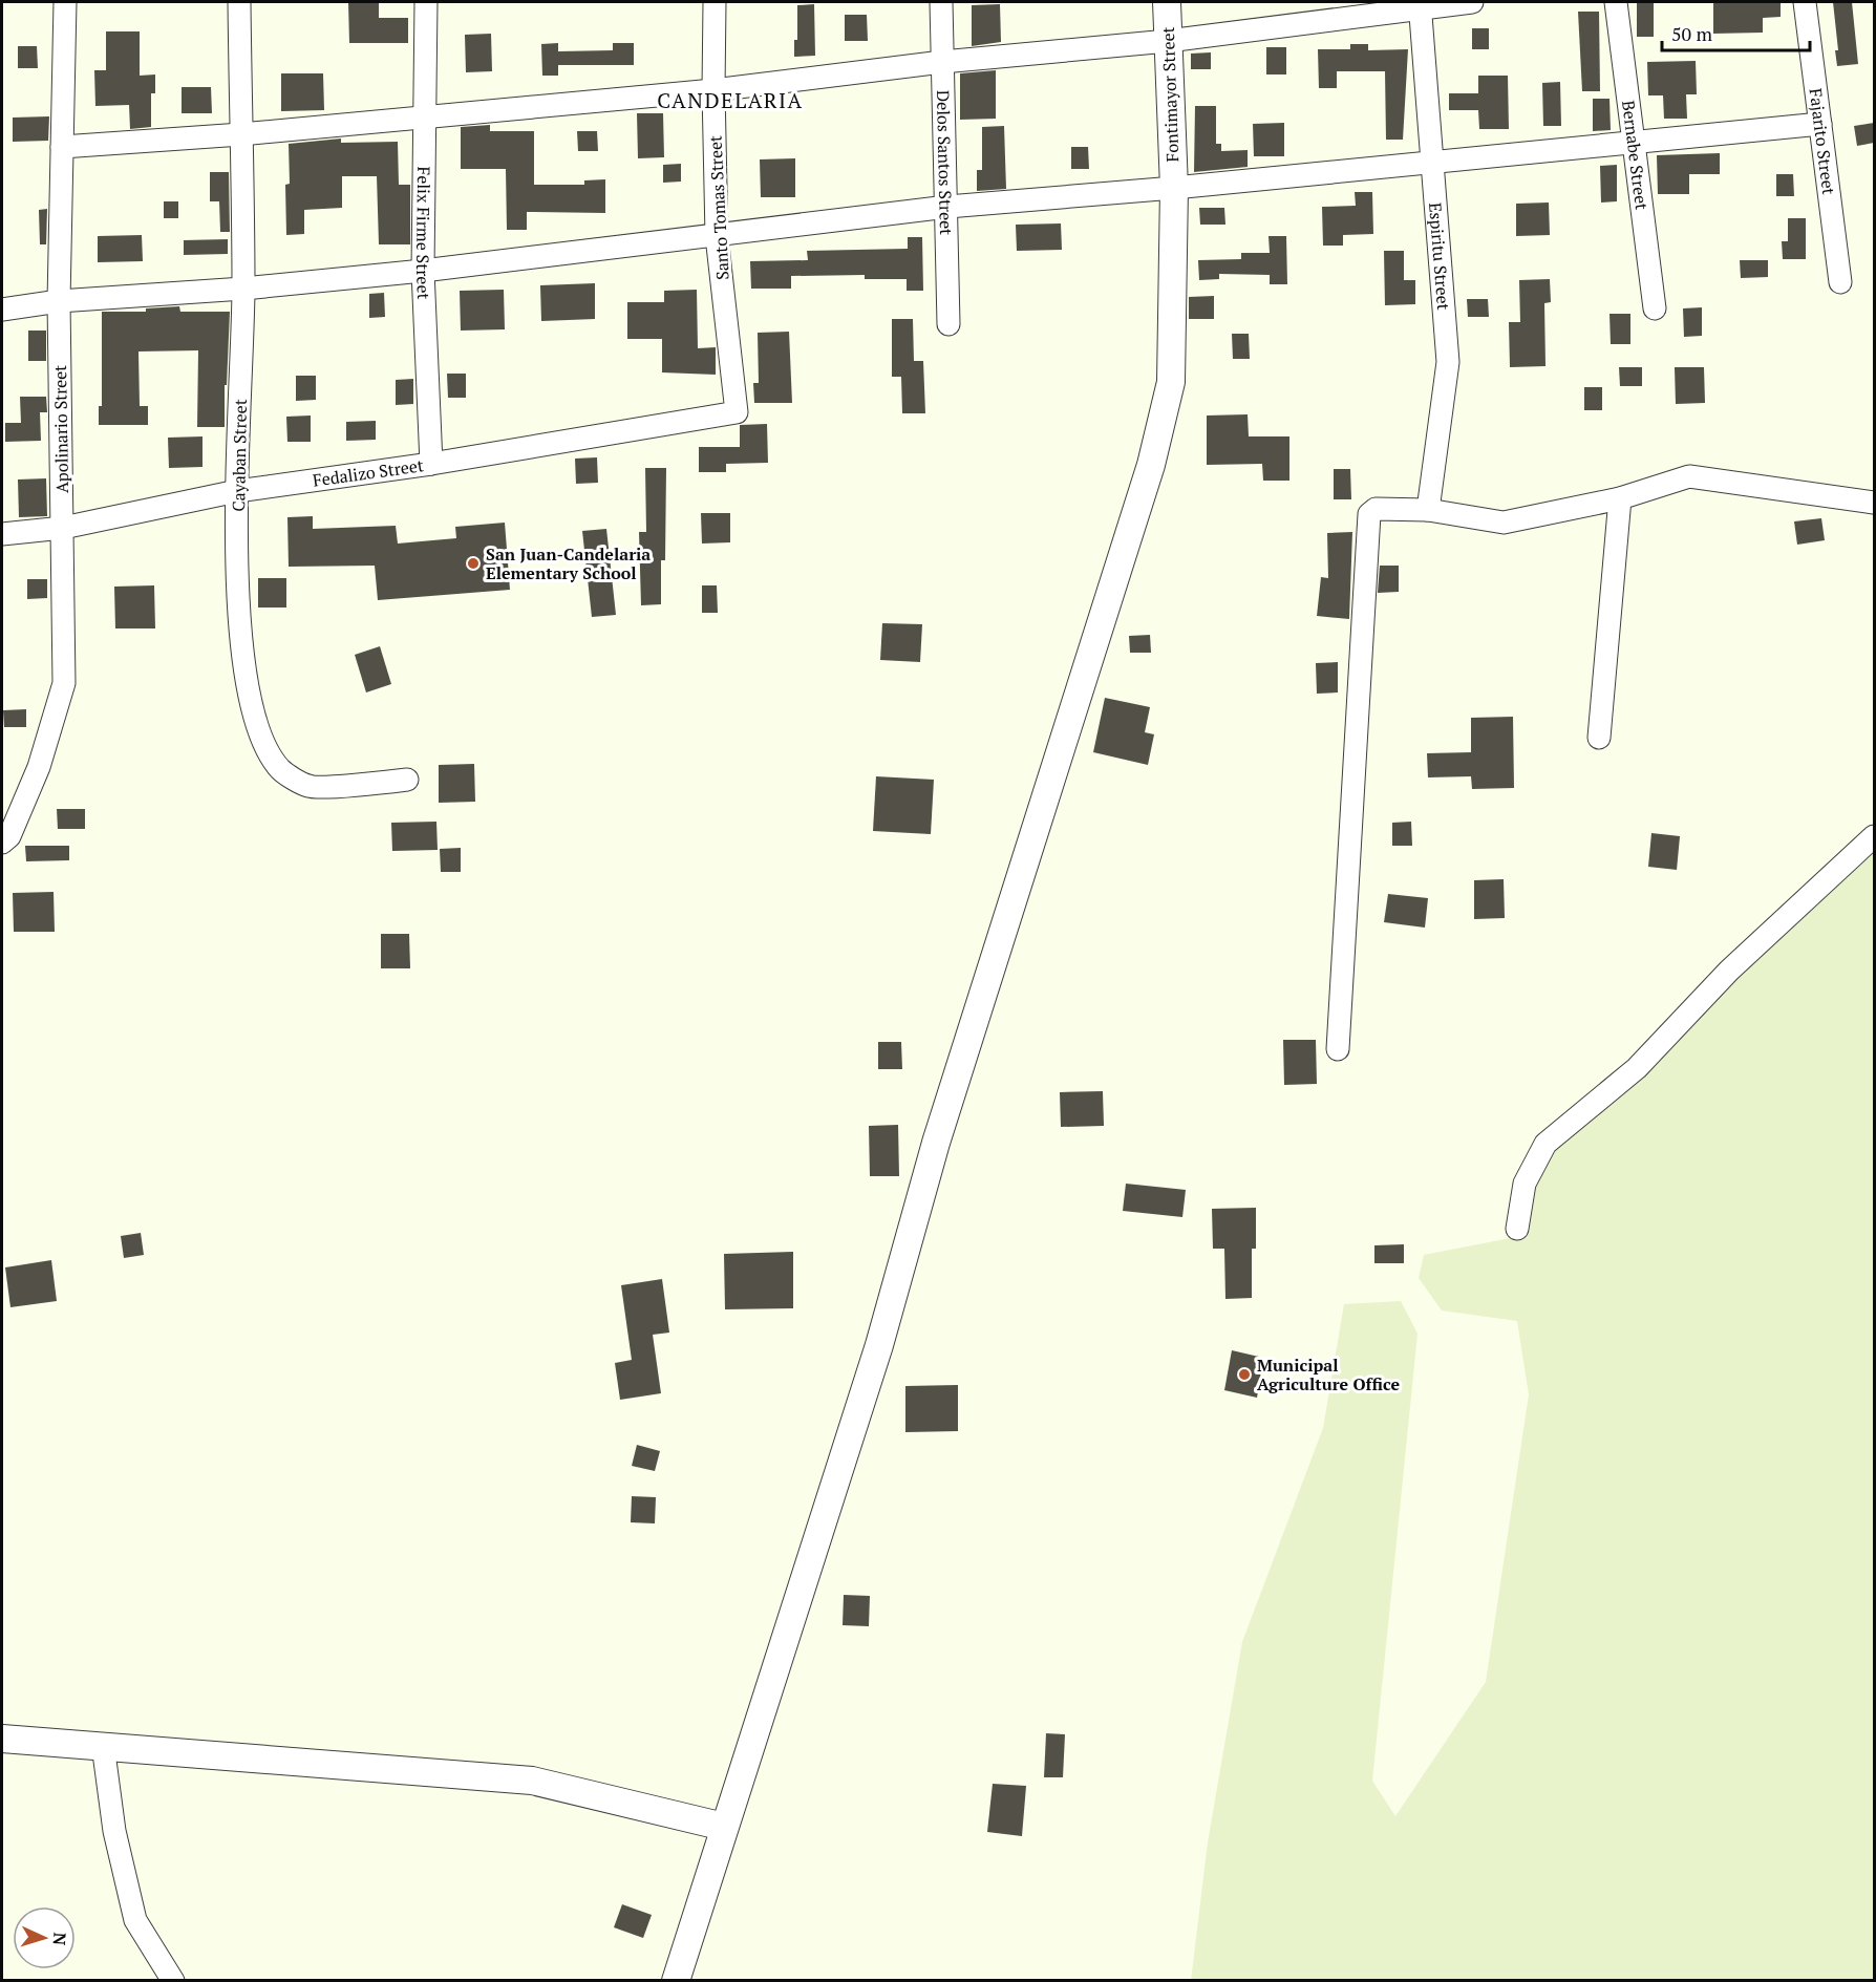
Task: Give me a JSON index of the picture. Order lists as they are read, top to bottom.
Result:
{
  "streets": {
    "street": [
      "Fontimayor Street",
      "Fajarito Street",
      "Bernabe Street",
      "Delos Santos Street",
      "Santo Tomas Street",
      "Felix Firme Street",
      "Espiritu Street",
      "Apolinario Street",
      "Cayaban Street",
      "Fedalizo Street"
    ]
  },
  "crossings": [
    ["Santo Tomas Street", "Fedalizo Street"],
    ["Felix Firme Street", "Fedalizo Street"],
    ["Apolinario Street", "Fedalizo Street"],
    ["Cayaban Street", "Fedalizo Street"]
  ],
  "districts": ["CANDELARIA"],
  "places": ["San Juan-Candelaria Elementary School", "Municipal Agriculture Office"],
  "scale_bar": "50 m",
  "north": "right"
}
